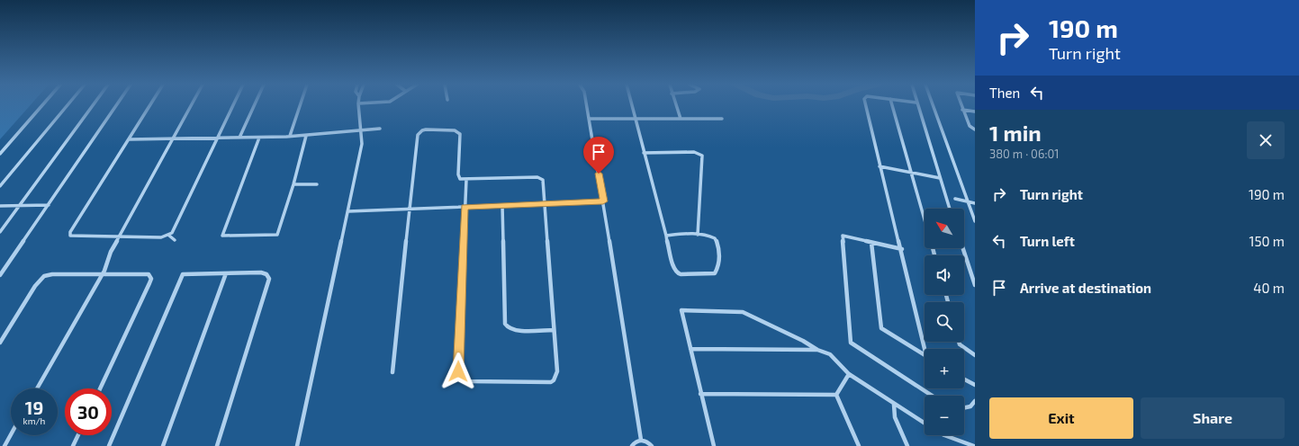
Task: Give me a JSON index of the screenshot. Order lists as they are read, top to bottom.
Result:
{
  "north": "top left",
  "page": {
    "turn": ["190 m", "Turn right"],
    "then": "Then",
    "heading": ["1 min", "380 m · 06:01"],
    "list": [
      {
        "name": "Turn right",
        "value": "190 m"
      },
      {
        "name": "Turn left",
        "value": "150 m"
      },
      {
        "name": "Arrive at destination",
        "value": "40 m"
      }
    ],
    "map_buttons": ["+", "−"],
    "speed": "19 km/h",
    "limit": "30",
    "buttons": ["Exit", "Share"]
  }
}
